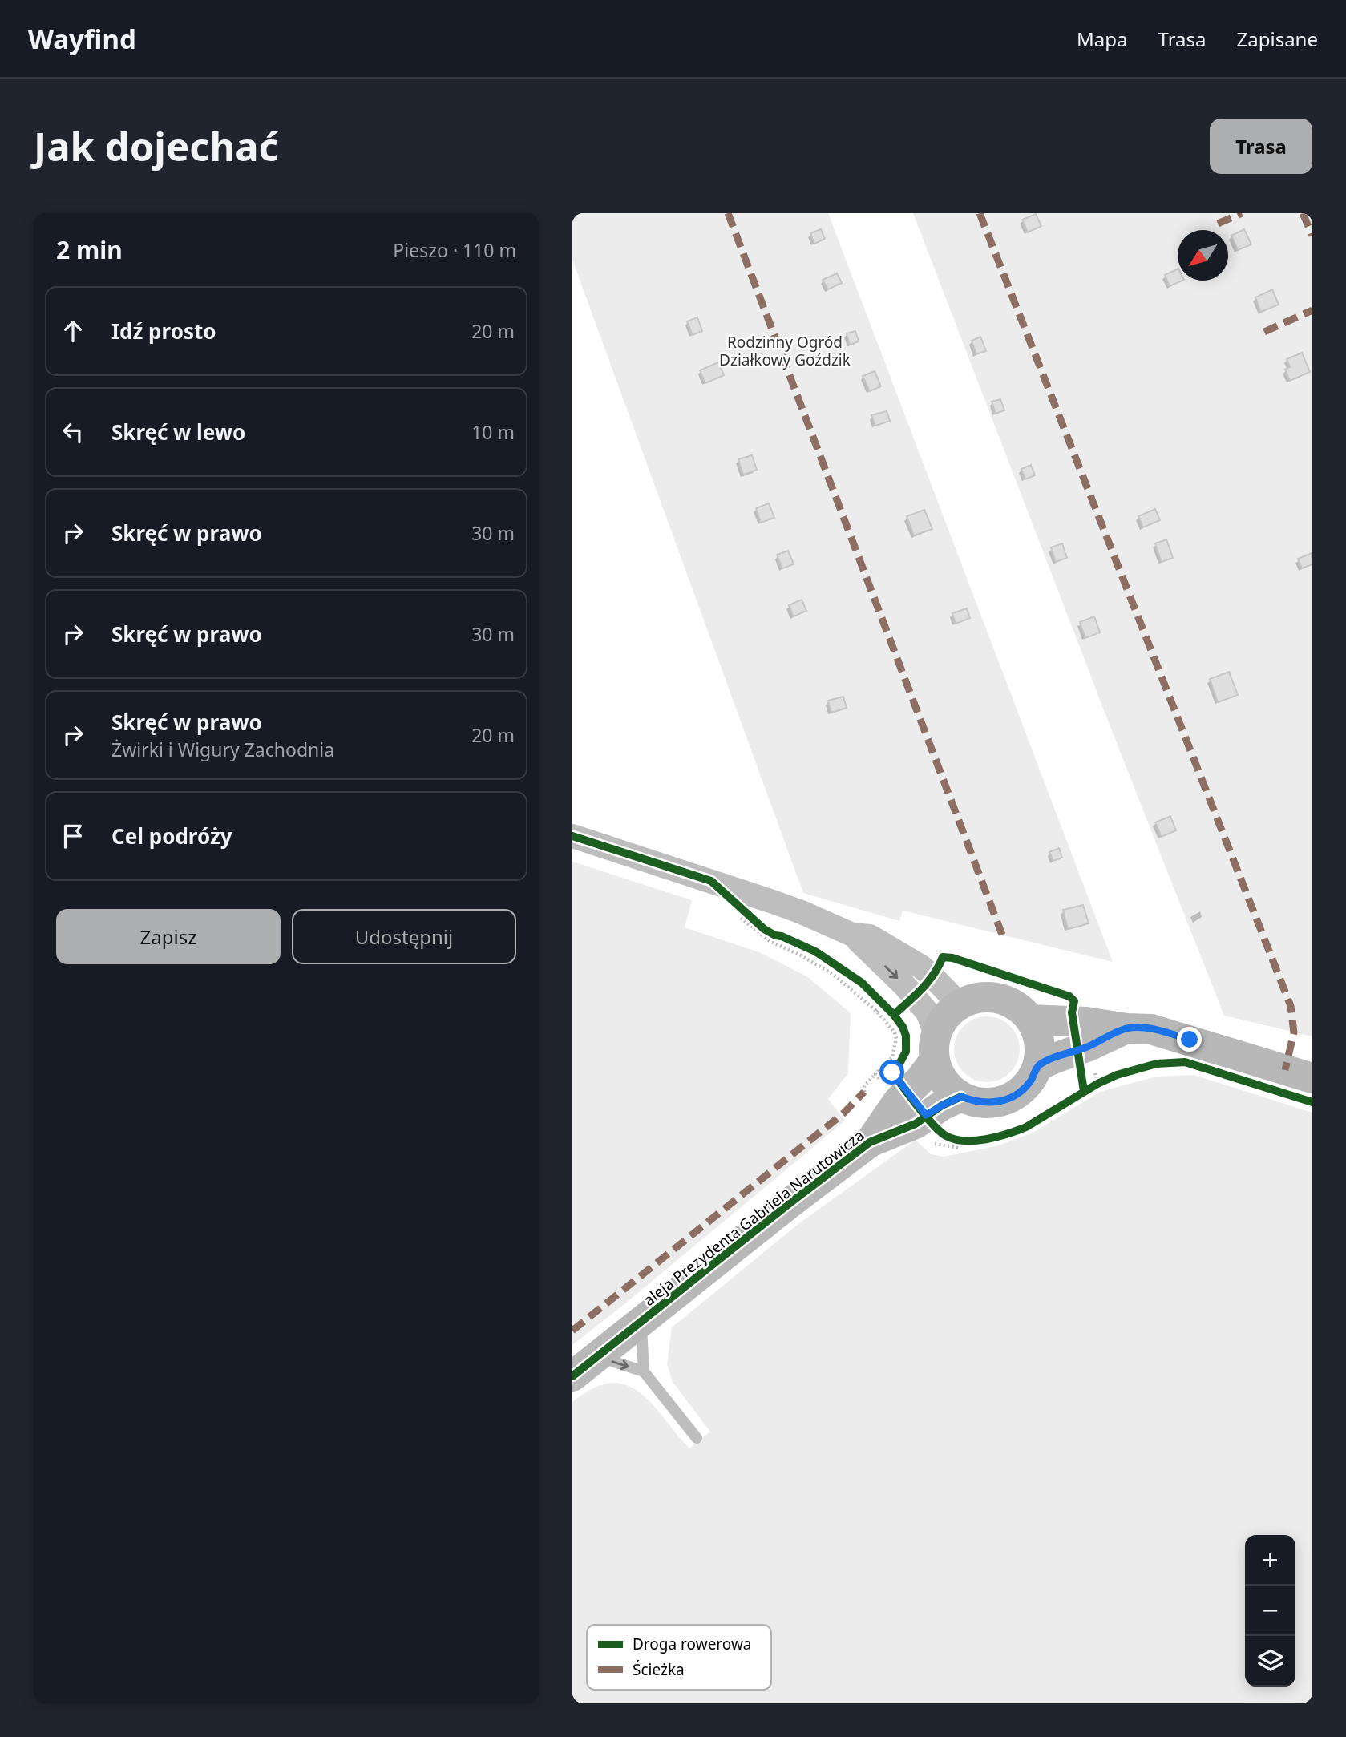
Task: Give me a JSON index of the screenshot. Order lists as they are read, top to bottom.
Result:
{
  "streets": {
    "street": ["aleja Prezydenta Gabriela Narutowicza"]
  },
  "parks": ["Rodzinny Ogród Działkowy Goździk"],
  "legend": ["Droga rowerowa", "Ścieżka"],
  "north": "bottom left",
  "page": {
    "header": "Wayfind",
    "nav": ["Mapa", "Trasa", "Zapisane"],
    "buttons": [
      "Trasa",
      ["Zapisz", "Udostępnij"]
    ],
    "title": "Jak dojechać",
    "heading": ["2 min", "Pieszo · 110 m"],
    "list": [
      ["Idź prosto", "20 m"],
      ["Skręć w lewo", "10 m"],
      ["Skręć w prawo", "30 m"],
      ["Skręć w prawo", "30 m"],
      ["Skręć w prawo", "Żwirki i Wigury Zachodnia", "20 m"],
      "Cel podróży"
    ],
    "map_buttons": ["+", "−"]
  }
}
